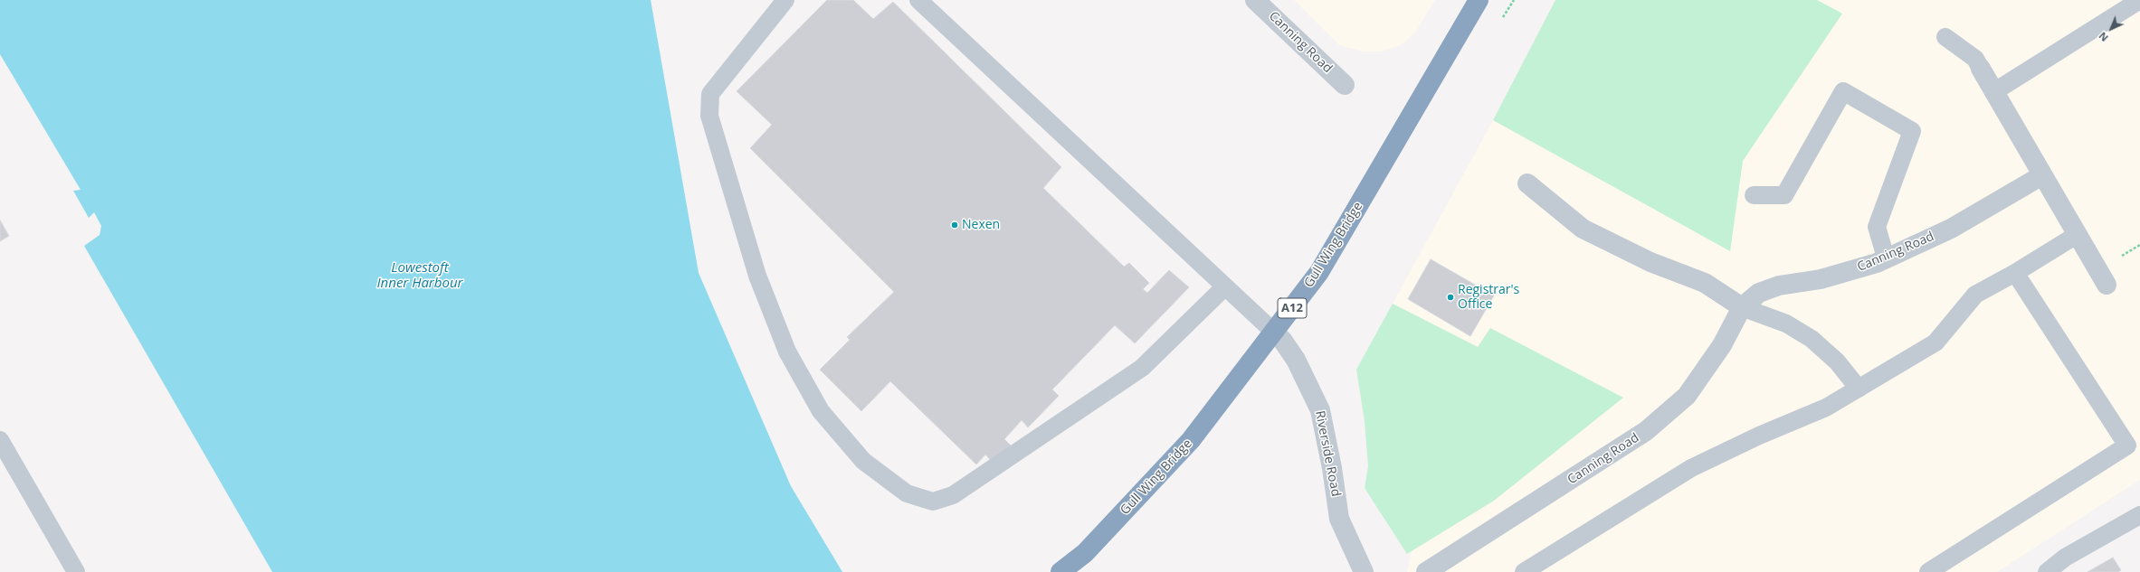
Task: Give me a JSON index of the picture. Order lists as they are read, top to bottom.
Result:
{
  "streets": {
    "highway": ["Gull Wing Bridge", "A12"],
    "street": ["Canning Road", "Riverside Road"]
  },
  "water": ["Lowestoft Inner Harbour"],
  "places": ["Nexen", "Registrar's Office"],
  "north": "bottom left"
}
